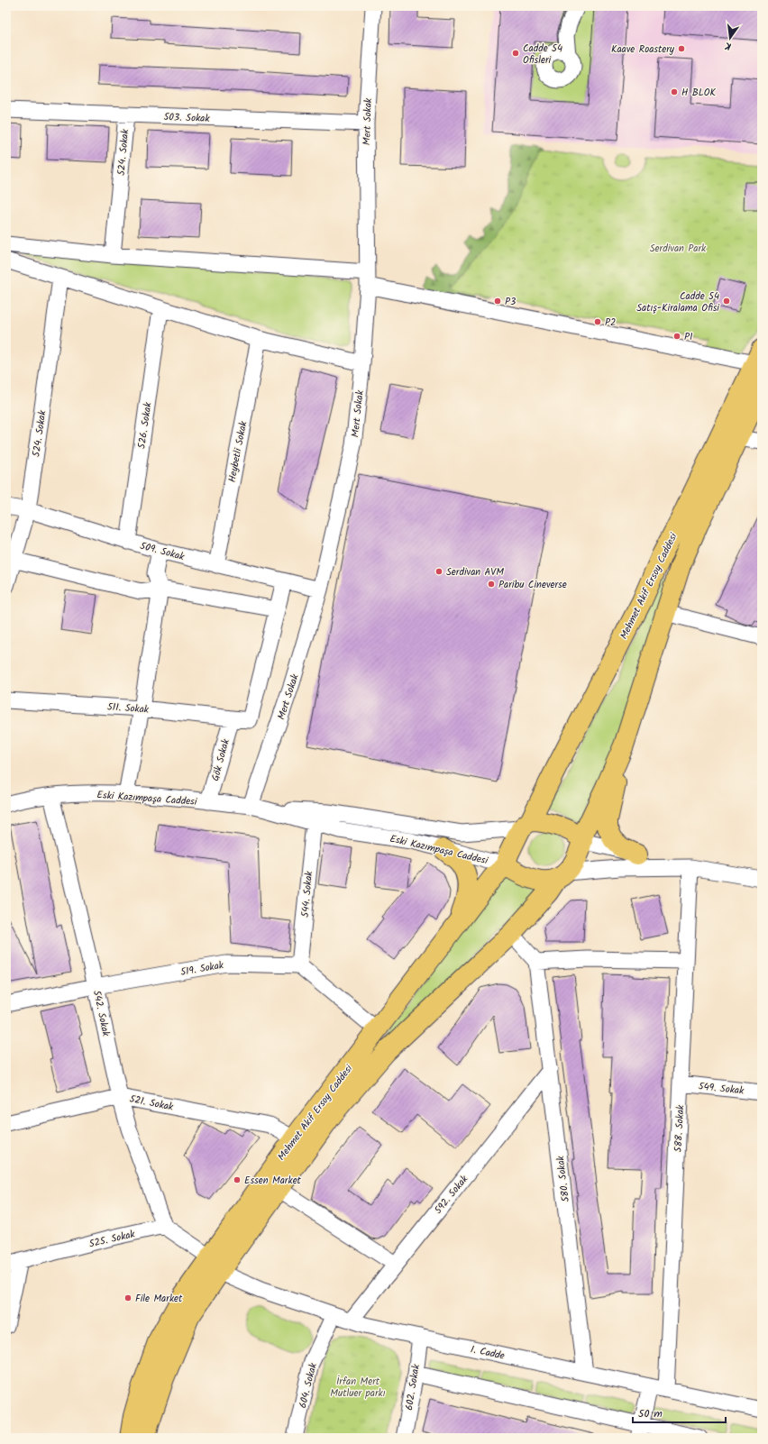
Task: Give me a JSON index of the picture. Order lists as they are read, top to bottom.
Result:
{
  "streets": {
    "main road": ["Mehmet Akif Ersoy Caddesi"],
    "street": [
      "503. Sokak",
      "Mert Sokak",
      "524. Sokak",
      "526. Sokak",
      "Heybetli Sokak",
      "509. Sokak",
      "511. Sokak",
      "Gök Sokak",
      "Eski Kazımpaşa Caddesi",
      "544. Sokak",
      "519. Sokak",
      "542. Sokak",
      "549. Sokak",
      "521. Sokak",
      "588. Sokak",
      "580. Sokak",
      "592. Sokak",
      "525. Sokak",
      "1. Cadde",
      "604. Sokak",
      "602. Sokak"
    ]
  },
  "crossings": [
    ["503. Sokak", "Mert Sokak"],
    ["503. Sokak", "524. Sokak"],
    ["Mert Sokak", "509. Sokak"],
    ["Mert Sokak", "Eski Kazımpaşa Caddesi"],
    ["524. Sokak", "509. Sokak"],
    ["526. Sokak", "509. Sokak"],
    ["Heybetli Sokak", "509. Sokak"],
    ["Mehmet Akif Ersoy Caddesi", "Eski Kazımpaşa Caddesi"],
    ["Mehmet Akif Ersoy Caddesi", "521. Sokak"],
    ["Mehmet Akif Ersoy Caddesi", "1. Cadde"],
    ["511. Sokak", "Gök Sokak"],
    ["Gök Sokak", "Eski Kazımpaşa Caddesi"],
    ["Eski Kazımpaşa Caddesi", "544. Sokak"],
    ["Eski Kazımpaşa Caddesi", "542. Sokak"],
    ["544. Sokak", "519. Sokak"],
    ["519. Sokak", "542. Sokak"],
    ["542. Sokak", "521. Sokak"],
    ["542. Sokak", "525. Sokak"],
    ["549. Sokak", "588. Sokak"],
    ["588. Sokak", "1. Cadde"],
    ["580. Sokak", "592. Sokak"],
    ["580. Sokak", "1. Cadde"],
    ["592. Sokak", "1. Cadde"],
    ["1. Cadde", "604. Sokak"],
    ["1. Cadde", "602. Sokak"]
  ],
  "parks": ["Serdivan Park", "İrfan Mert Mutluer parkı"],
  "places": [
    "Kaave Roastery",
    "Cadde 54 Ofisleri",
    "H BLOK",
    "P3",
    "Cadde 54 Satış-Kiralama Ofisi",
    "P2",
    "P1",
    "Serdivan AVM",
    "Paribu Cineverse",
    "Essen Market",
    "File Market"
  ],
  "scale_bar": "50 m",
  "north": "bottom"
}
